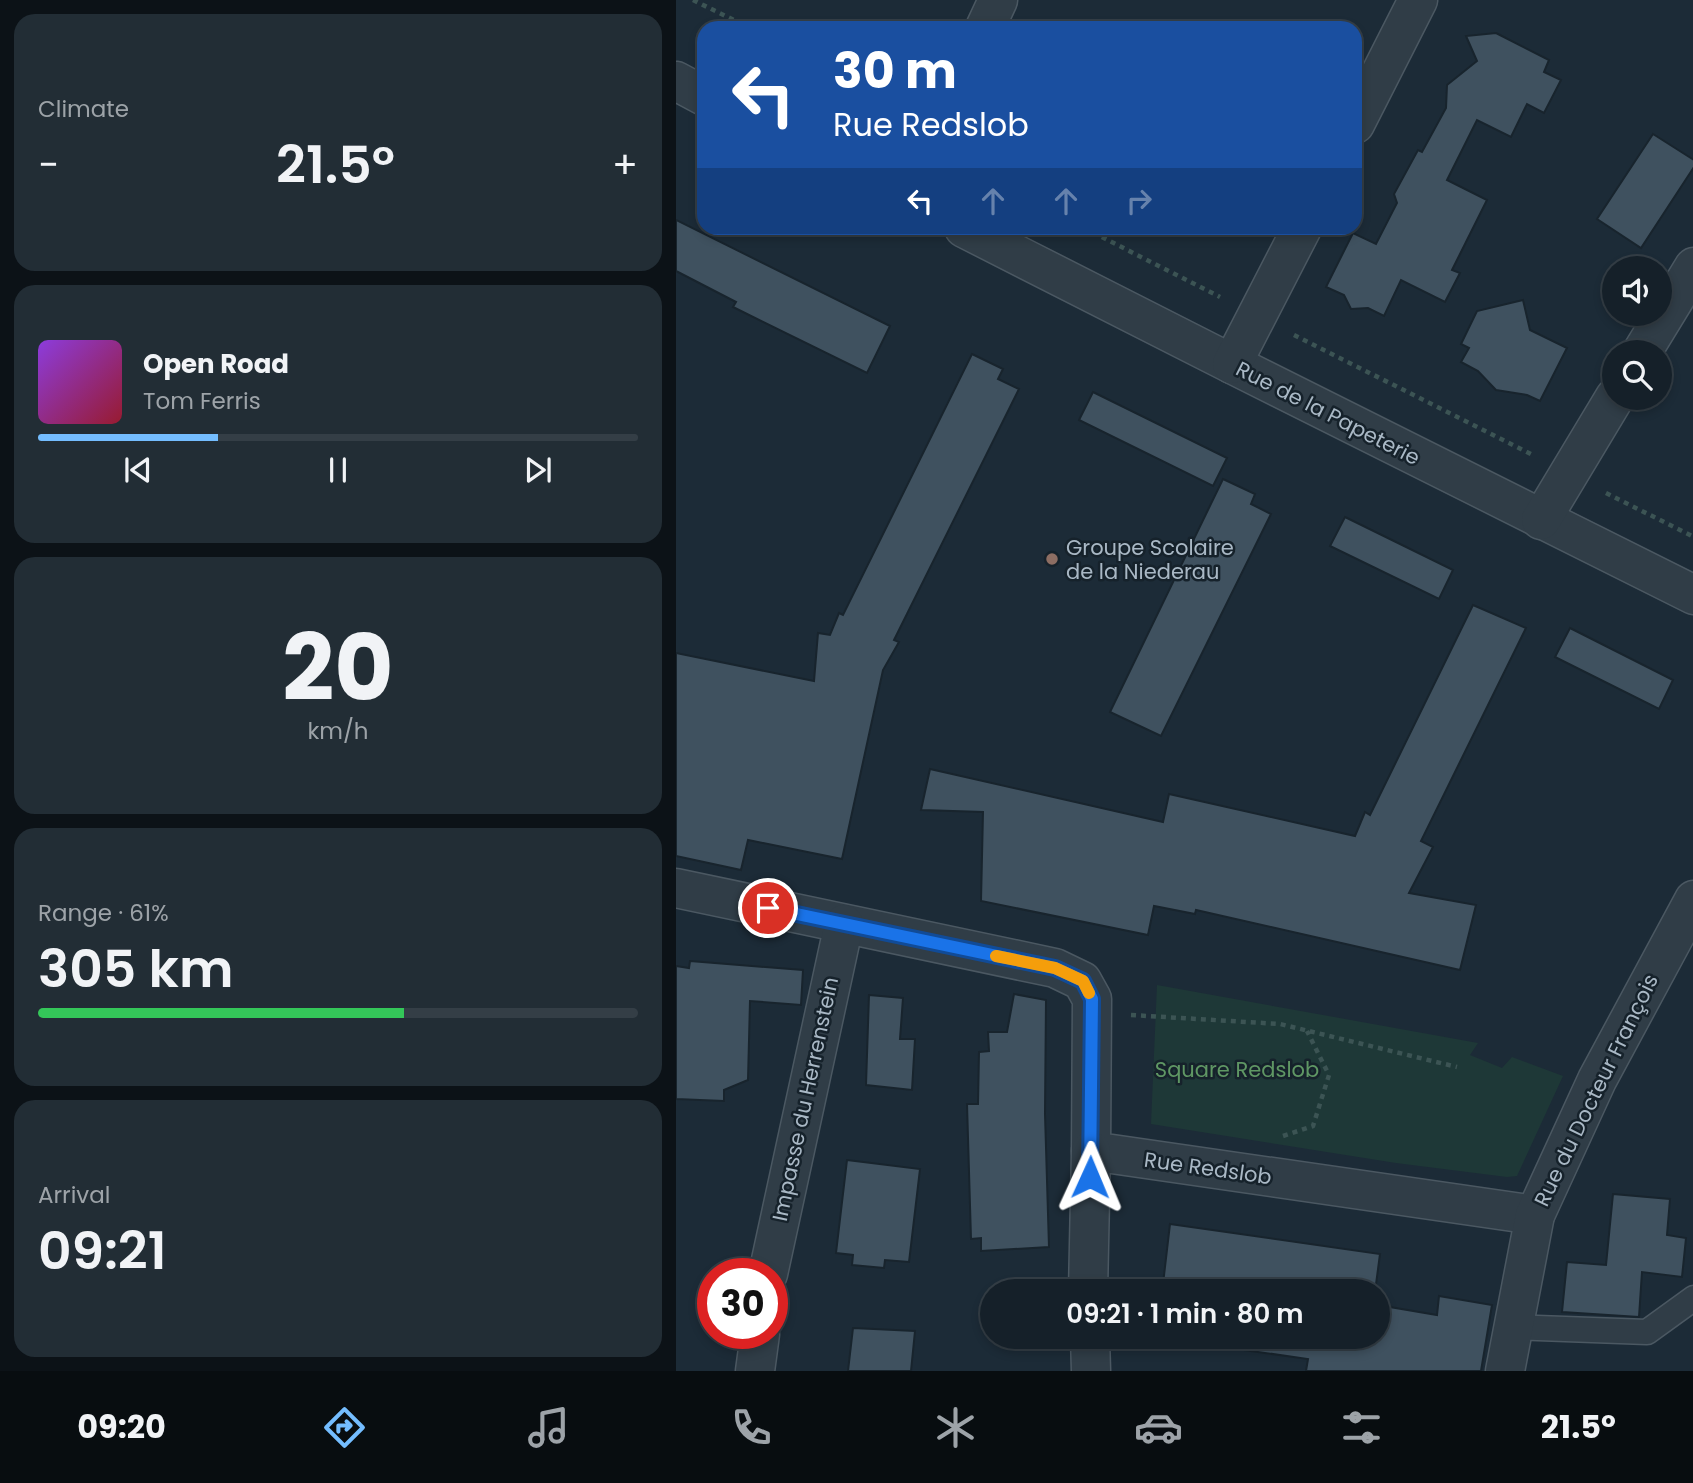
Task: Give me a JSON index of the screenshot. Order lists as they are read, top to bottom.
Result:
{
  "streets": {
    "street": [
      "Rue de la Papeterie",
      "Rue du Docteur François",
      "Impasse du Herrenstein",
      "Rue Redslob"
    ]
  },
  "crossings": [
    ["Rue du Docteur François", "Rue Redslob"]
  ],
  "parks": ["Square Redslob"],
  "places": ["Groupe Scolaire de la Niederau"],
  "page": {
    "tile": [
      "Climate",
      ["20", "km/h"],
      ["Range · 61%", "305 km"],
      ["Arrival", "09:21"]
    ],
    "turn": ["30 m", "Rue Redslob"],
    "heat": ["−", "21.5°", "+"],
    "song": ["Open Road", "Tom Ferris"],
    "limit": "30",
    "trip": "09:21 · 1 min · 80 m",
    "tabs": ["09:20", "21.5°"]
  }
}
